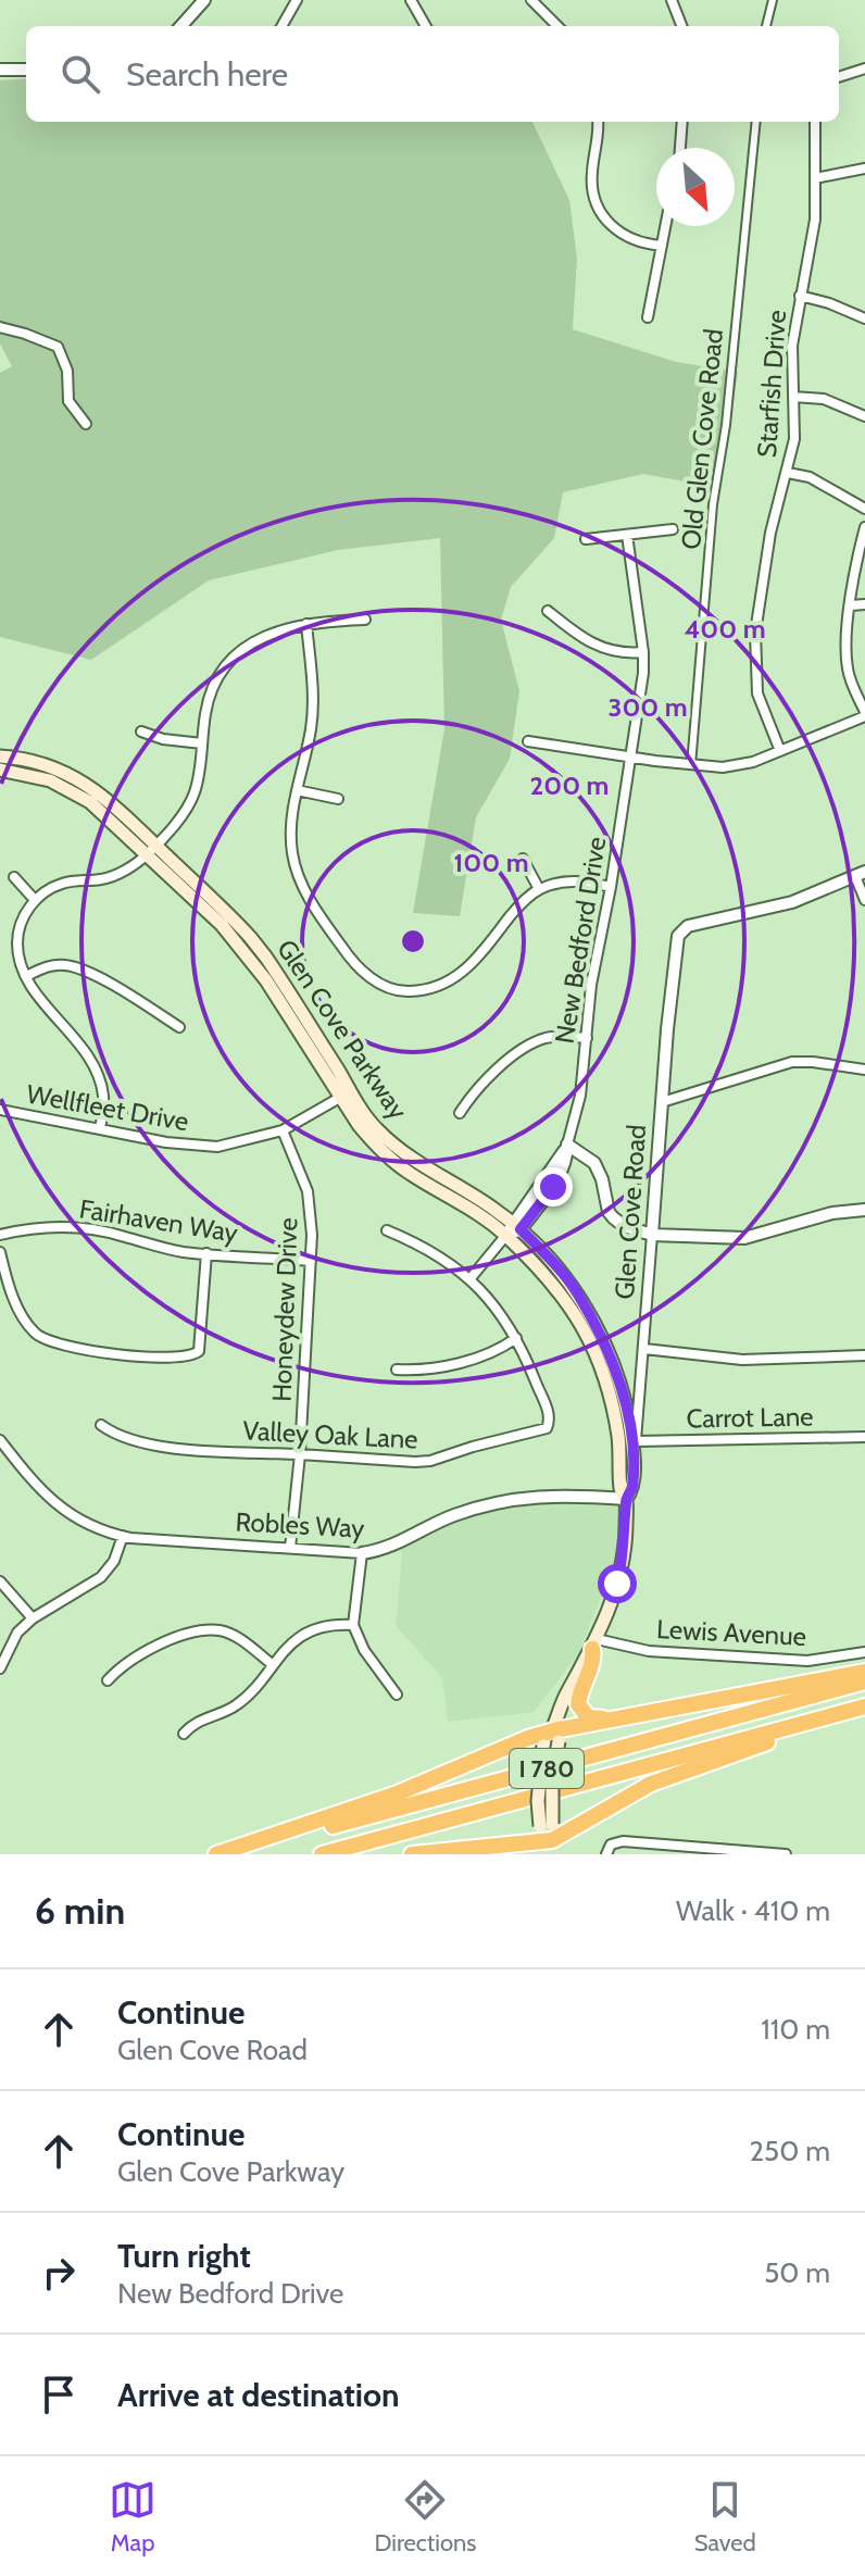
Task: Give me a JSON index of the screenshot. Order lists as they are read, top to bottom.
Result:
{
  "streets": {
    "highway": ["I 780"],
    "main road": ["Glen Cove Parkway", "Glen Cove Road"],
    "street": [
      "Starfish Drive",
      "Old Glen Cove Road",
      "New Bedford Drive",
      "Wellfleet Drive",
      "Fairhaven Way",
      "Honeydew Drive",
      "Carrot Lane",
      "Valley Oak Lane",
      "Robles Way",
      "Lewis Avenue"
    ]
  },
  "crossings": [
    ["New Bedford Drive", "Glen Cove Parkway"],
    ["New Bedford Drive", "Valley Oak Lane"],
    ["Glen Cove Parkway", "Wellfleet Drive"],
    ["Glen Cove Parkway", "Glen Cove Road"],
    ["Wellfleet Drive", "Honeydew Drive"],
    ["Glen Cove Road", "Carrot Lane"],
    ["Glen Cove Road", "Robles Way"],
    ["Glen Cove Road", "Lewis Avenue"],
    ["Fairhaven Way", "Honeydew Drive"],
    ["Honeydew Drive", "Valley Oak Lane"],
    ["Honeydew Drive", "Robles Way"]
  ],
  "north": "bottom right",
  "page": {
    "search": "Search here",
    "heading": ["6 min", "Walk · 410 m"],
    "list": [
      ["Continue", "Glen Cove Road", "110 m"],
      ["Continue", "Glen Cove Parkway", "250 m"],
      ["Turn right", "New Bedford Drive", "50 m"],
      "Arrive at destination"
    ],
    "nav": ["Map", "Directions", "Saved"]
  },
  "rings": [
    "400 m",
    "300 m",
    "200 m",
    "100 m"
  ]
}
